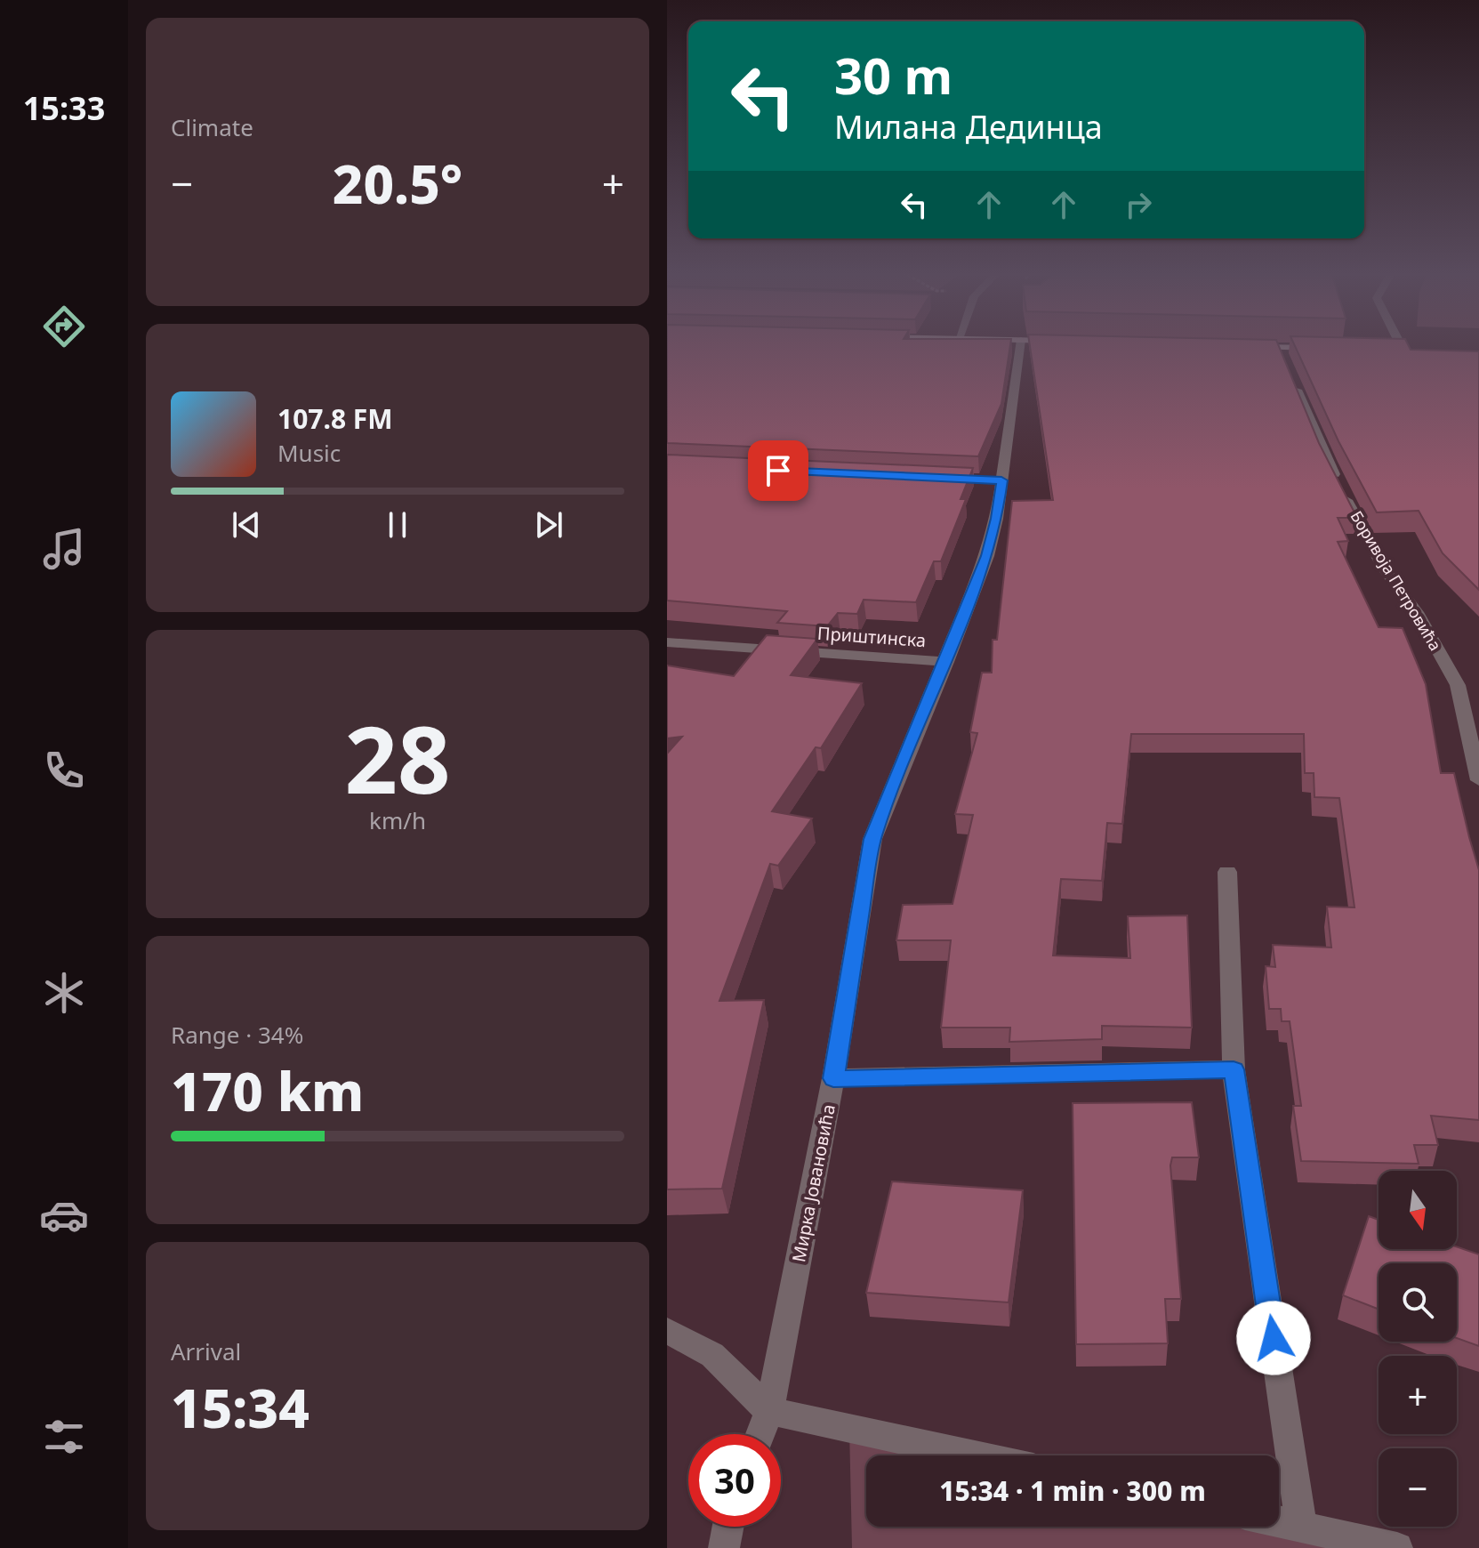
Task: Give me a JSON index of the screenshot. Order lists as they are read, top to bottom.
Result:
{
  "streets": {
    "street": ["Боривоја Петровића", "Приштинска", "Мирка Јовановића"]
  },
  "crossings": [
    ["Приштинска", "Мирка Јовановића"]
  ],
  "north": "bottom",
  "page": {
    "tabs": "15:33",
    "tile": [
      "Climate",
      ["28", "km/h"],
      ["Range · 34%", "170 km"],
      ["Arrival", "15:34"]
    ],
    "turn": ["30 m", "Милана Дединца"],
    "heat": ["−", "20.5°", "+"],
    "song": ["107.8 FM", "Music"],
    "map_buttons": ["+", "−"],
    "limit": "30",
    "trip": "15:34 · 1 min · 300 m"
  }
}
